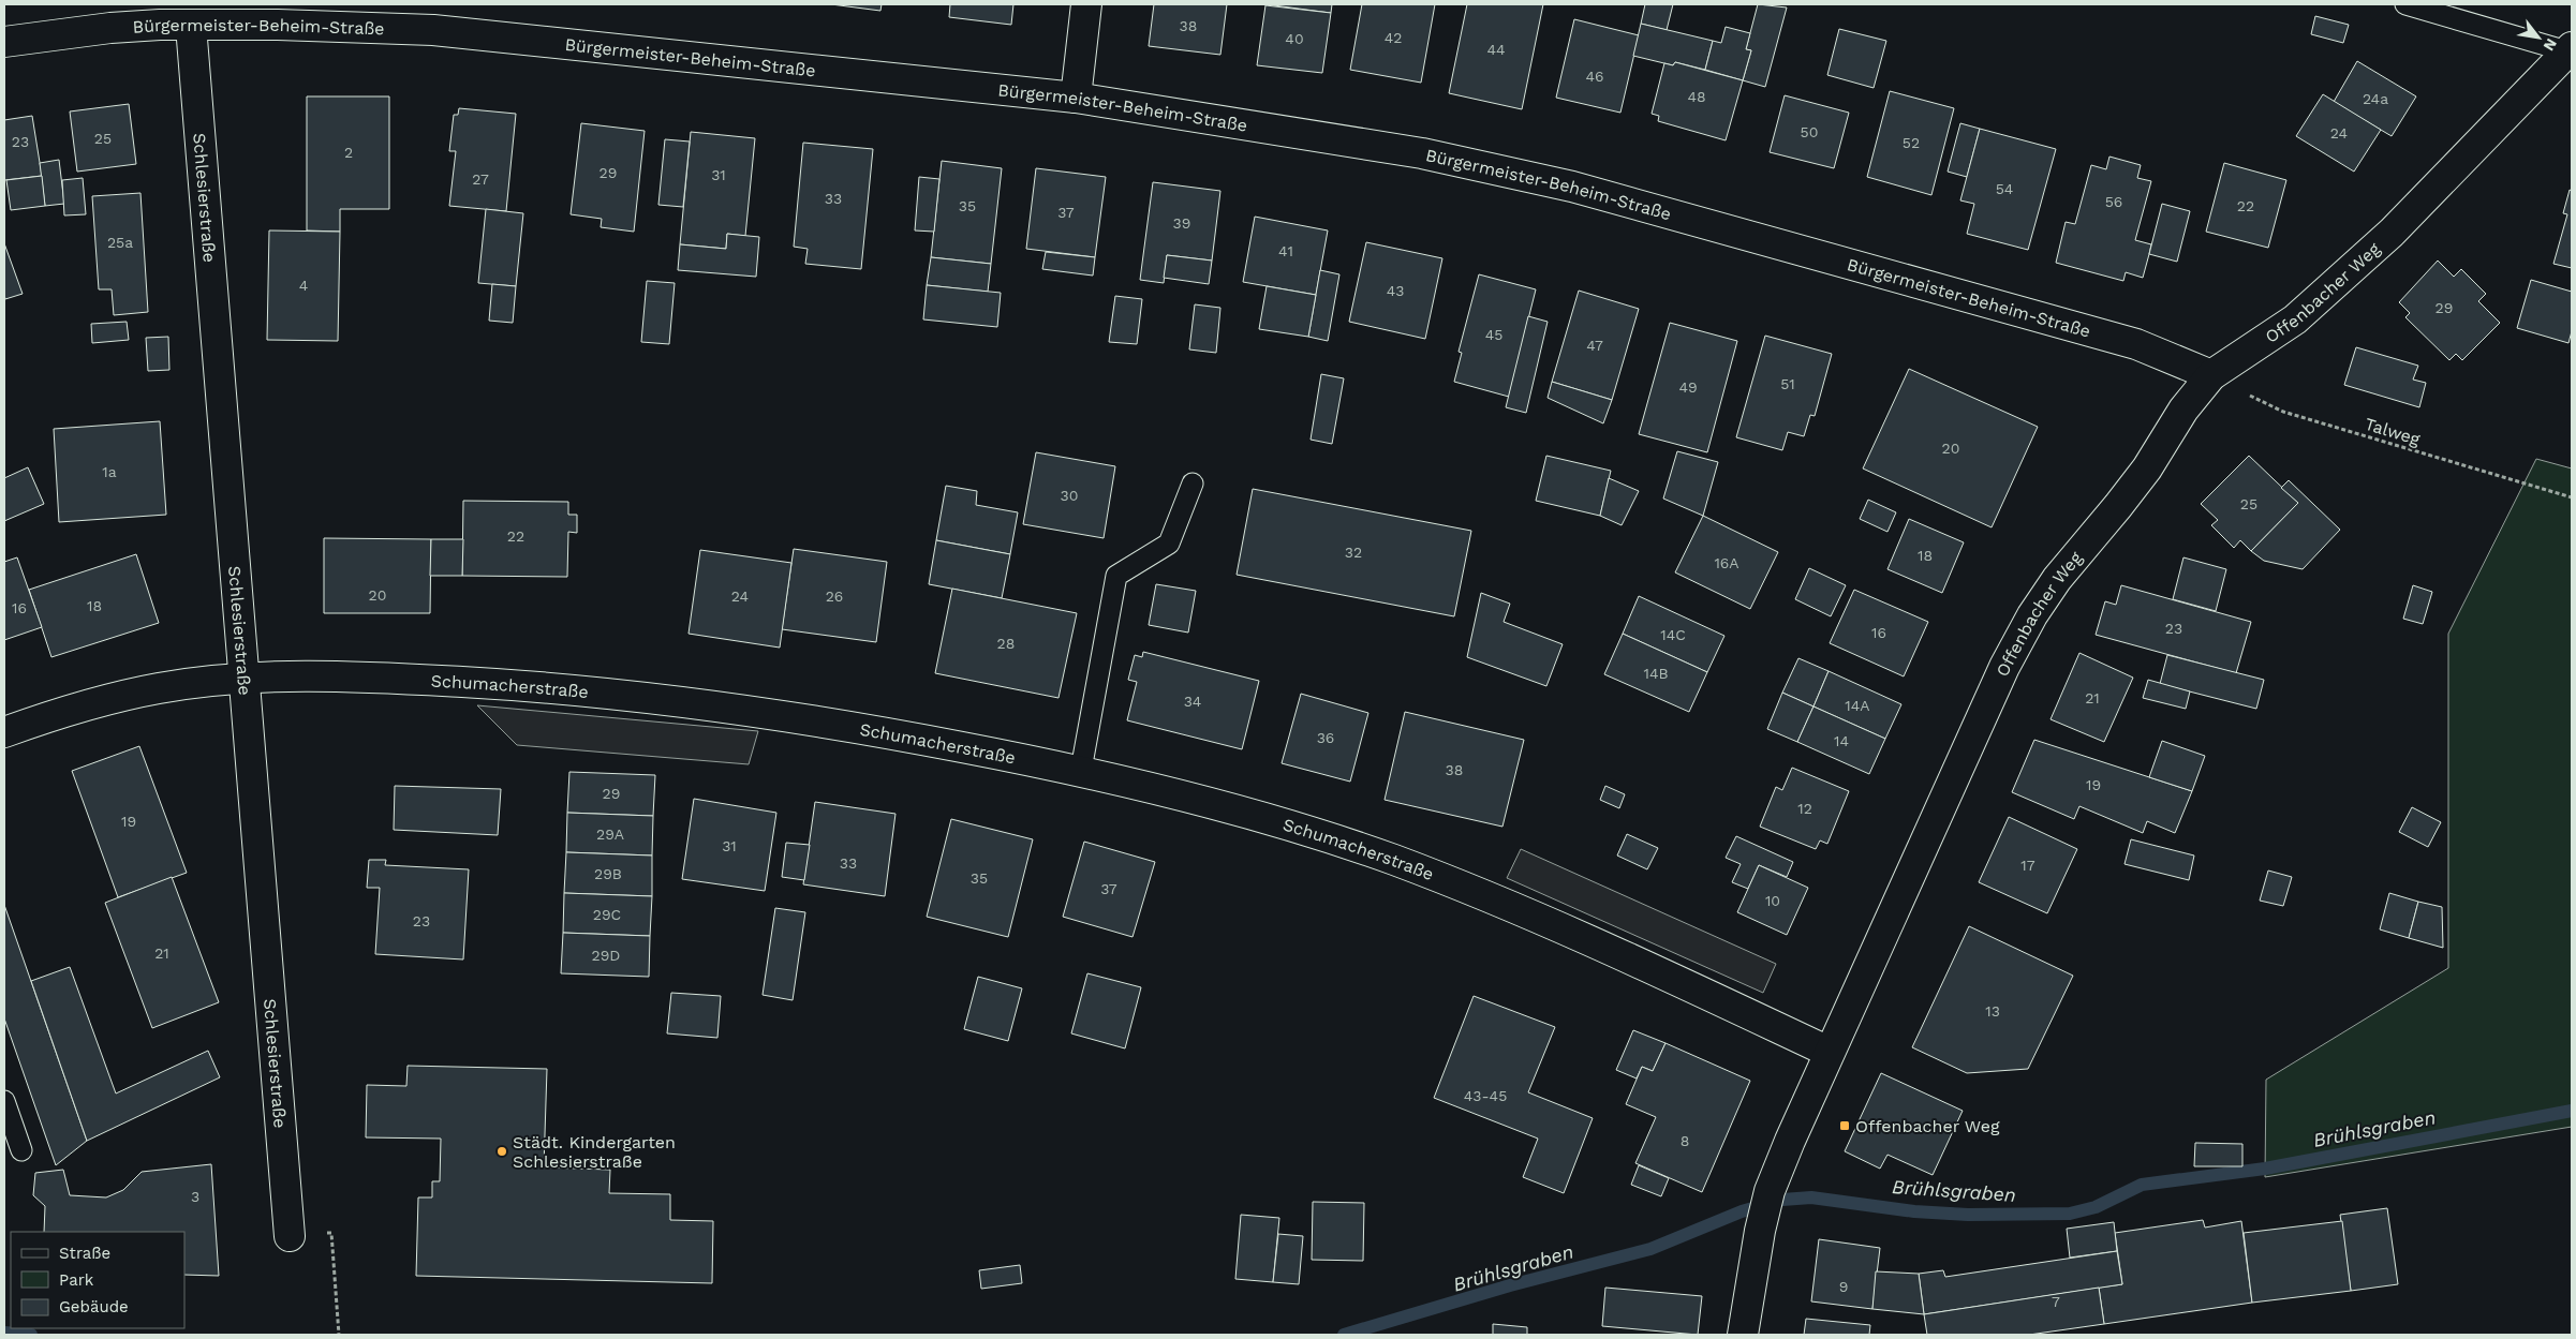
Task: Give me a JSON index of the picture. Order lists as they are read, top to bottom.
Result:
{
  "streets": {
    "street": [
      "Bürgermeister-Beheim-Straße",
      "Schlesierstraße",
      "Offenbacher Weg",
      "Schumacherstraße"
    ],
    "path": ["Talweg"]
  },
  "crossings": [
    ["Bürgermeister-Beheim-Straße", "Schlesierstraße"],
    ["Bürgermeister-Beheim-Straße", "Offenbacher Weg"],
    ["Bürgermeister-Beheim-Straße", "Talweg"],
    ["Schlesierstraße", "Schumacherstraße"],
    ["Offenbacher Weg", "Talweg"],
    ["Offenbacher Weg", "Schumacherstraße"]
  ],
  "water": ["Brühlsgraben"],
  "places": {
    "transit": ["Offenbacher Weg"],
    "other": ["Städt. Kindergarten Schlesierstraße"]
  },
  "house_numbers": [
    "38",
    "42",
    "40",
    "44",
    "46",
    "48",
    "24a",
    "50",
    "24",
    "25",
    "23",
    "52",
    "2",
    "29",
    "31",
    "27",
    "54",
    "33",
    "56",
    "35",
    "22",
    "37",
    "39",
    "25a",
    "41",
    "4",
    "43",
    "29",
    "45",
    "47",
    "51",
    "49",
    "20",
    "1a",
    "30",
    "25",
    "22",
    "32",
    "18",
    "16A",
    "20",
    "24",
    "26",
    "18",
    "16",
    "23",
    "16",
    "14C",
    "28",
    "14B",
    "21",
    "34",
    "14A",
    "36",
    "14",
    "38",
    "19",
    "29",
    "12",
    "19",
    "29A",
    "31",
    "33",
    "17",
    "29B",
    "35",
    "37",
    "10",
    "29C",
    "23",
    "21",
    "29D",
    "13",
    "43-45",
    "8",
    "3",
    "9",
    "7"
  ],
  "legend": ["Straße", "Park", "Gebäude"],
  "north": "bottom right"
}
